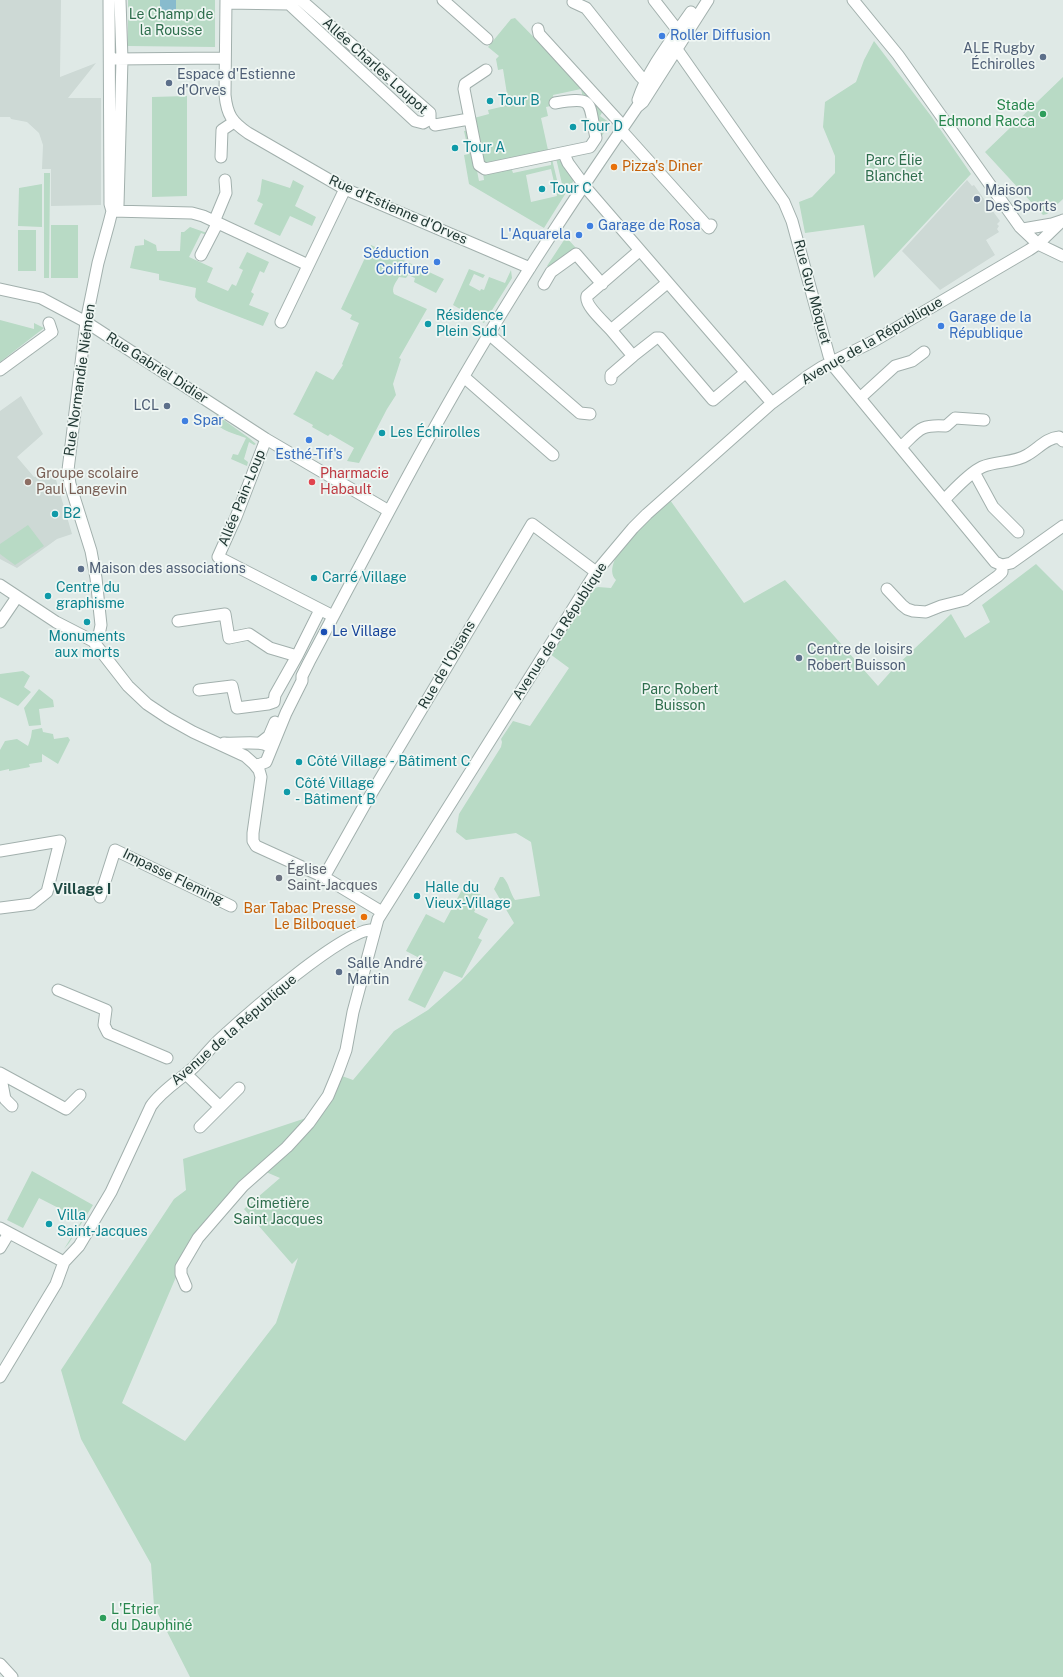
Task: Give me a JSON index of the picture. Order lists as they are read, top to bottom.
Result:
{
  "streets": {
    "street": [
      "Allée Charles Loupot",
      "Rue d'Estienne d'Orves",
      "Rue Guy Môquet",
      "Avenue de la République",
      "Rue Gabriel Didier",
      "Rue Normandie Niémen",
      "Allée Pain-Loup",
      "Rue de l'Oisans",
      "Impasse Fleming"
    ]
  },
  "crossings": [
    ["Allée Charles Loupot", "Rue d'Estienne d'Orves"],
    ["Rue Guy Môquet", "Avenue de la République"],
    ["Avenue de la République", "Rue de l'Oisans"],
    ["Rue Gabriel Didier", "Rue Normandie Niémen"],
    ["Rue Gabriel Didier", "Allée Pain-Loup"]
  ],
  "districts": ["Village I"],
  "parks": [
    "Le Champ de la Rousse",
    "Parc Élie Blanchet",
    "Parc Robert Buisson",
    "Cimetière Saint Jacques"
  ],
  "places": [
    "Roller Diffusion",
    "ALE Rugby Échirolles",
    "Espace d'Estienne d'Orves",
    "Tour B",
    "Stade Edmond Racca",
    "Tour D",
    "Tour A",
    "Pizza's Diner",
    "Tour C",
    "Maison Des Sports",
    "Garage de Rosa",
    "L'Aquarela",
    "Séduction Coiffure",
    "Résidence Plein Sud 1",
    "Garage de la République",
    "LCL",
    "Spar",
    "Les Échirolles",
    "Esthé-Tif's",
    "Groupe scolaire Paul Langevin",
    "Pharmacie Habault",
    "B2",
    "Maison des associations",
    "Carré Village",
    "Centre du graphisme",
    "Monuments aux morts",
    "Le Village",
    "Centre de loisirs Robert Buisson",
    "Côté Village - Bâtiment C",
    "Côté Village - Bâtiment B",
    "Église Saint-Jacques",
    "Halle du Vieux-Village",
    "Bar Tabac Presse Le Bilboquet",
    "Salle André Martin",
    "Villa Saint-Jacques",
    "L'Etrier du Dauphiné"
  ]
}
